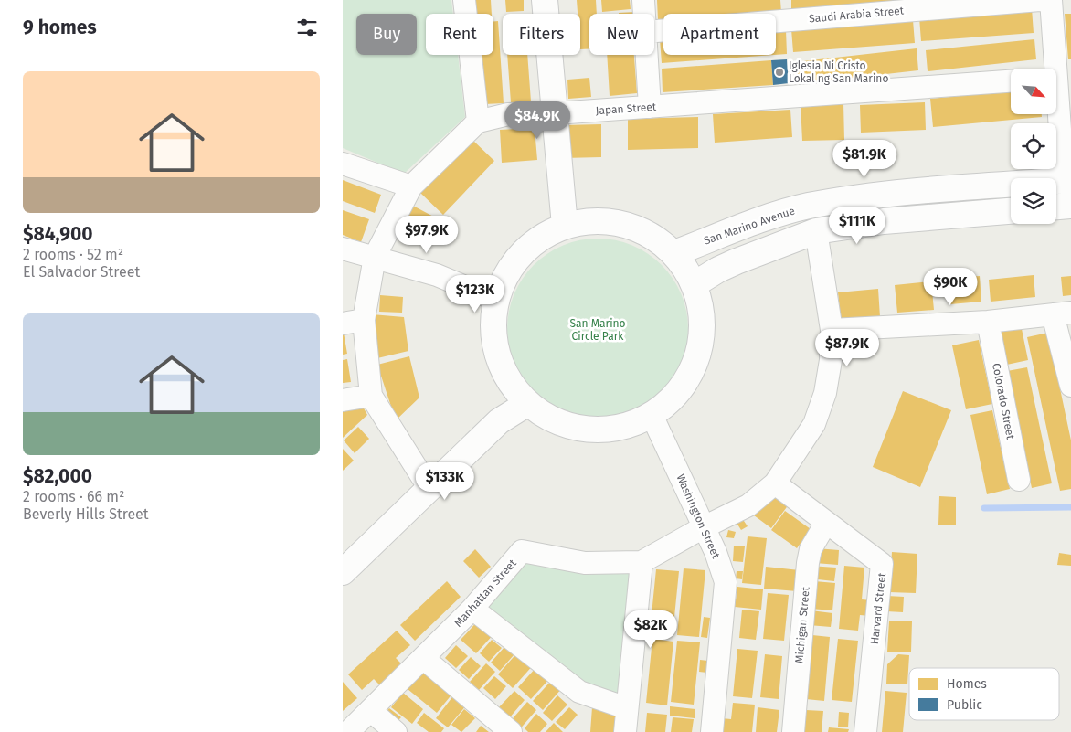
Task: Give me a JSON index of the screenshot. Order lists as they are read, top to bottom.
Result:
{
  "streets": {
    "main road": ["San Marino Avenue"],
    "street": [
      "Saudi Arabia Street",
      "Japan Street",
      "Colorado Street",
      "Washington Street",
      "Manhattan Street",
      "Harvard Street",
      "Michigan Street"
    ]
  },
  "crossings": [
    ["Washington Street", "Manhattan Street"],
    ["Manhattan Street", "Harvard Street"],
    ["Harvard Street", "Michigan Street"]
  ],
  "parks": ["San Marino Circle Park"],
  "places": ["Iglesia Ni Cristo Lokal ng San Marino"],
  "legend": ["Homes", "Public"],
  "north": "bottom right",
  "page": {
    "heading": "9 homes",
    "chip": [
      "Buy",
      "Rent",
      "Filters",
      "New",
      "Apartment"
    ],
    "list": [
      {
        "name": "$84,900",
        "note": "2 rooms · 52 m² · El Salvador Street"
      },
      {
        "name": "$82,000",
        "note": "2 rooms · 66 m² · Beverly Hills Street"
      }
    ],
    "price": [
      "$84.9K",
      "$81.9K",
      "$111K",
      "$97.9K",
      "$90K",
      "$123K",
      "$87.9K",
      "$133K",
      "$82K"
    ]
  }
}
